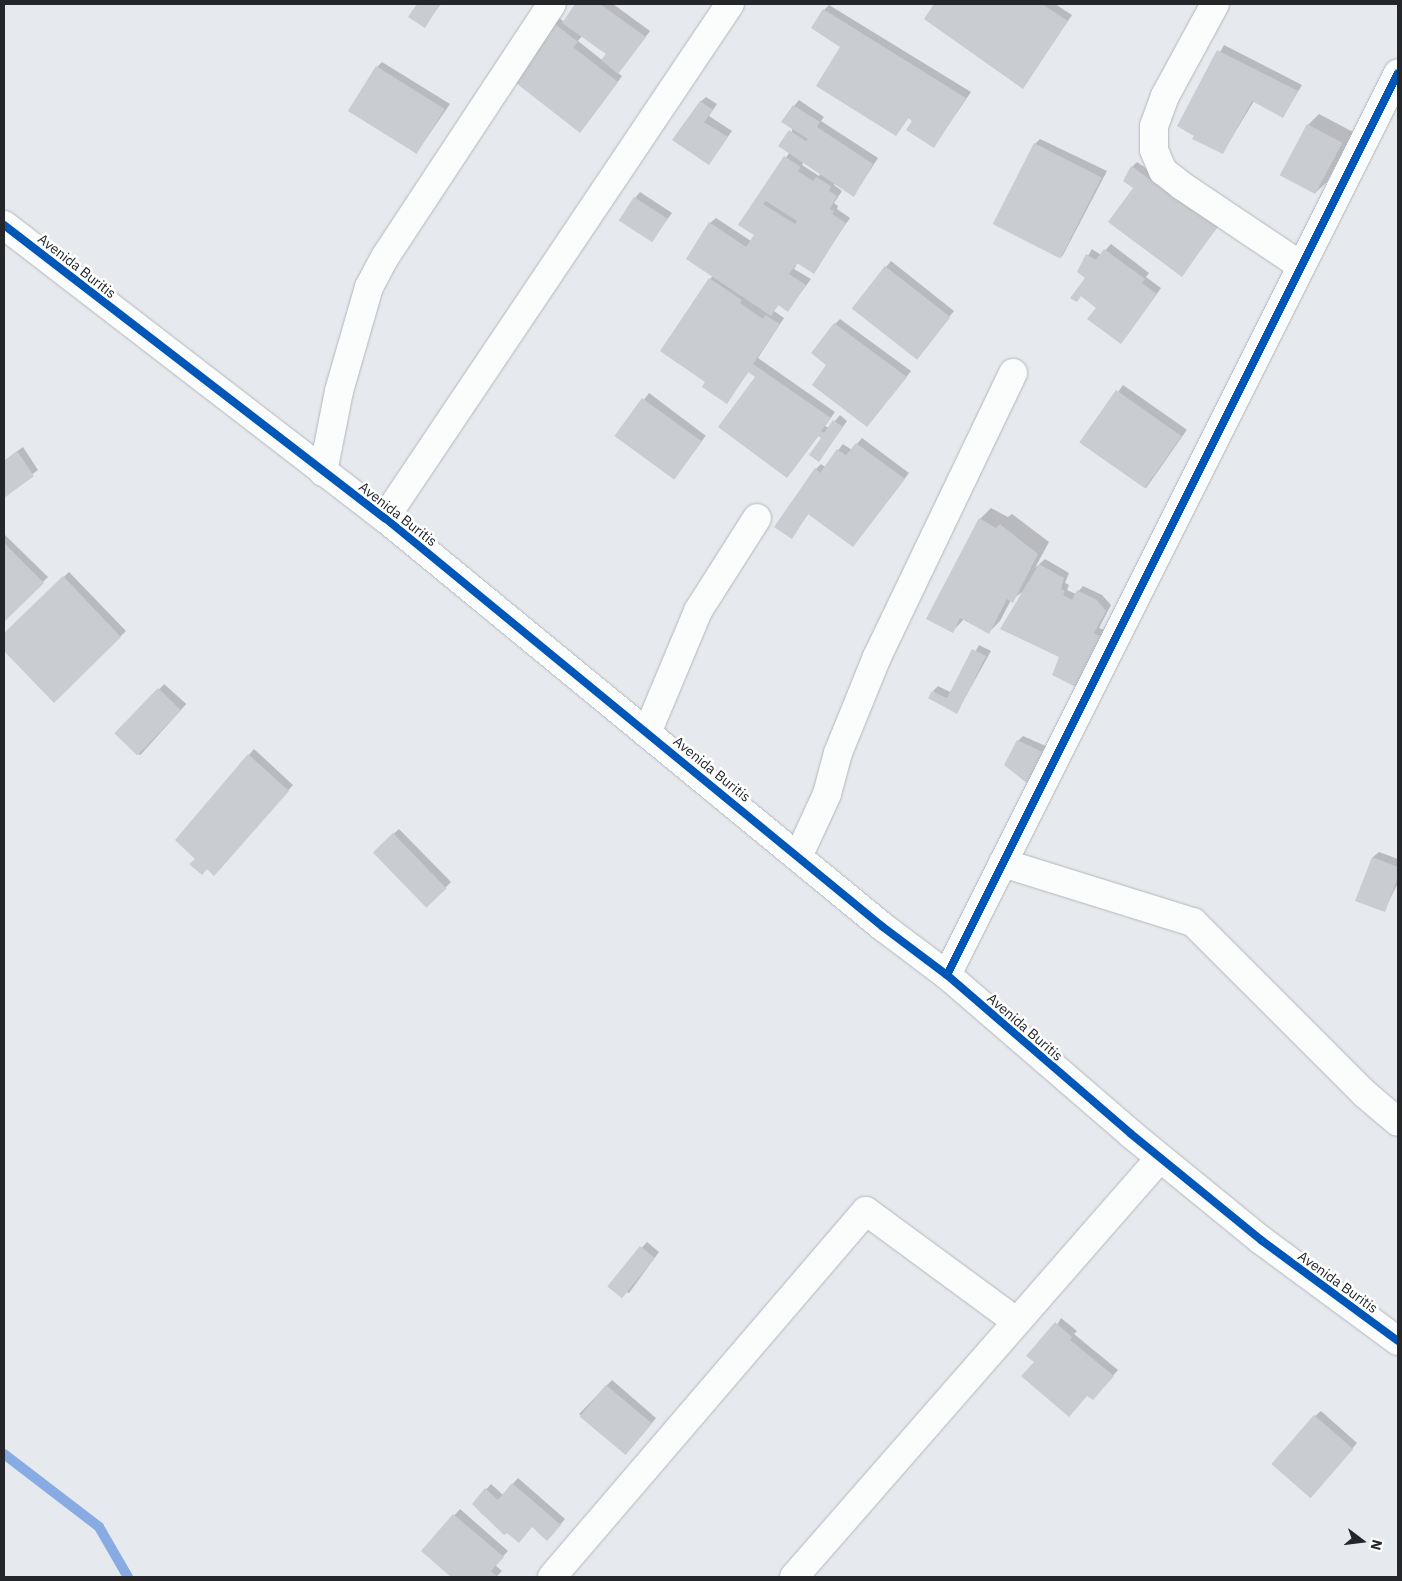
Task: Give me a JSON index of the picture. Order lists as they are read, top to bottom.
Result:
{
  "streets": {
    "street": ["Avenida Buritis"]
  },
  "north": "right"
}
